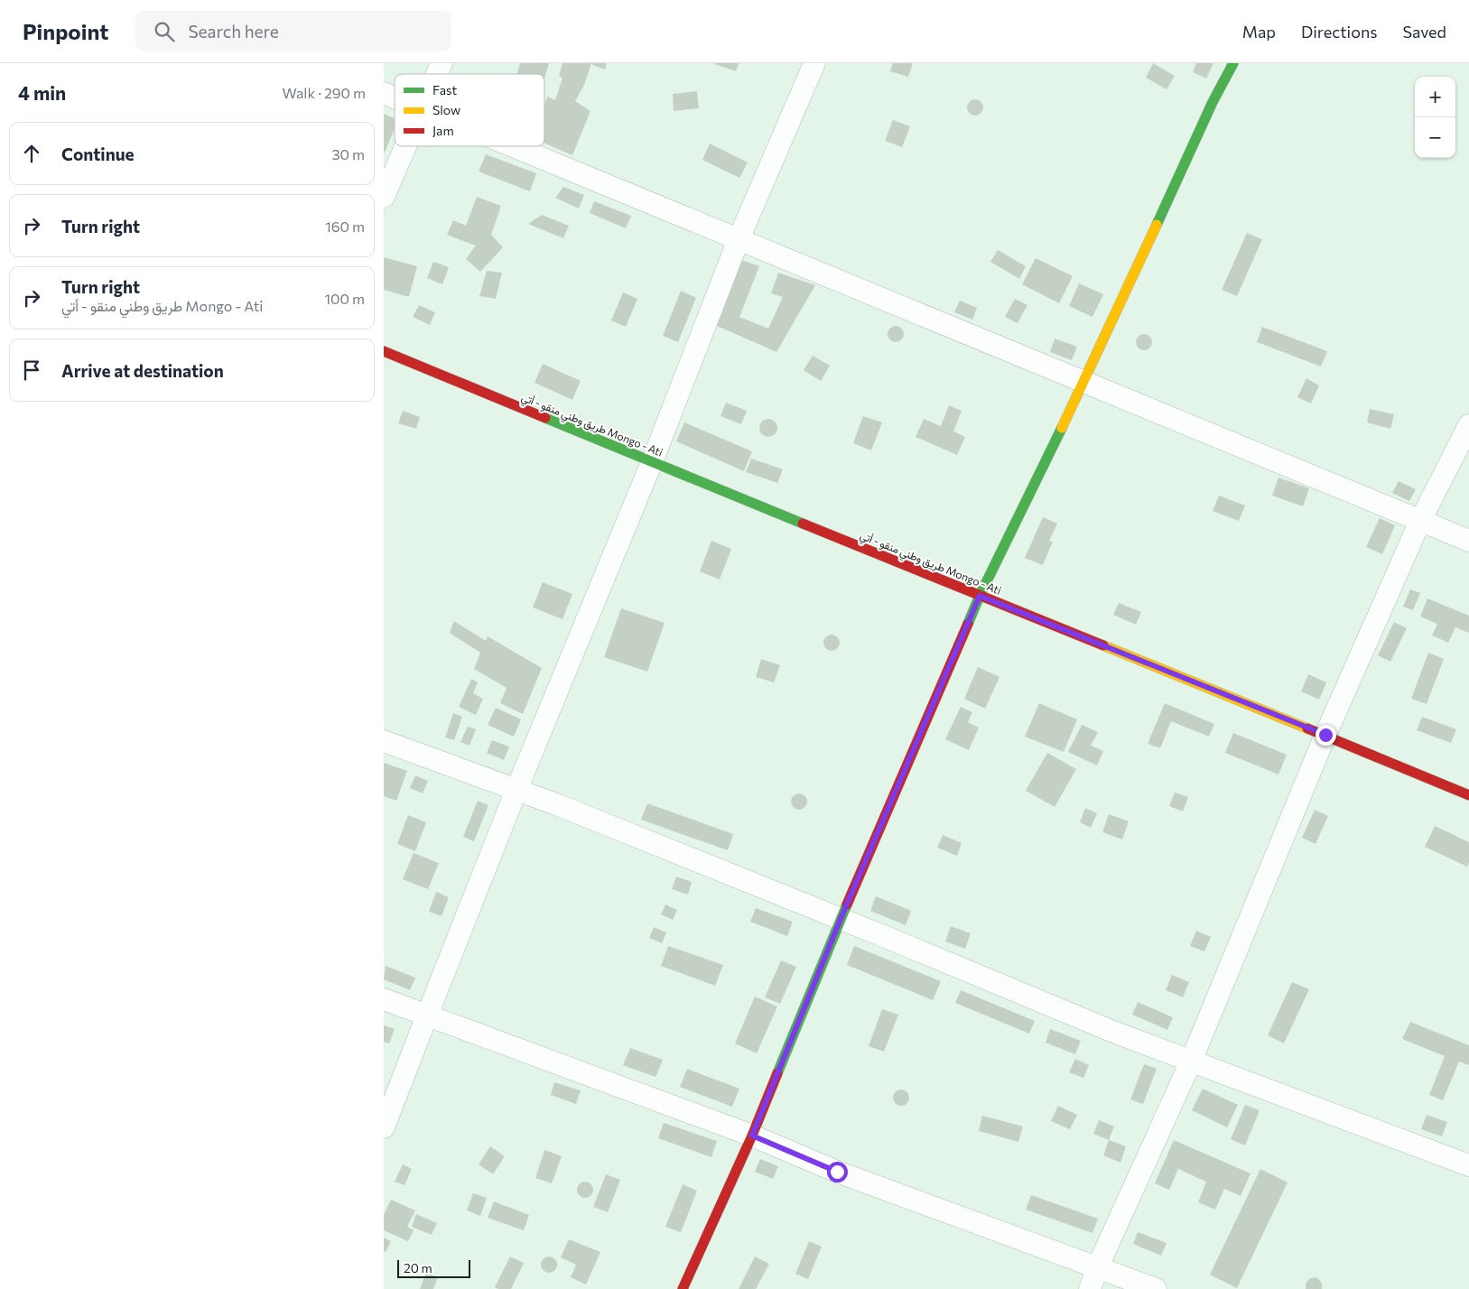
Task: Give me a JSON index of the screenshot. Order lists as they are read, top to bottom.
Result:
{
  "streets": {
    "street": ["طريق وطني منقو - أتي Mongo - Ati"]
  },
  "legend": ["Fast", "Slow", "Jam"],
  "scale_bar": "20 m",
  "page": {
    "header": "Pinpoint",
    "search": "Search here",
    "nav": ["Map", "Directions", "Saved"],
    "heading": ["4 min", "Walk · 290 m"],
    "map_buttons": ["+", "−"],
    "list": [
      ["Continue", "30 m"],
      ["Turn right", "160 m"],
      ["Turn right", "طريق وطني منقو - أتي Mongo - Ati", "100 m"],
      "Arrive at destination"
    ],
    "scale": "20 m"
  }
}
